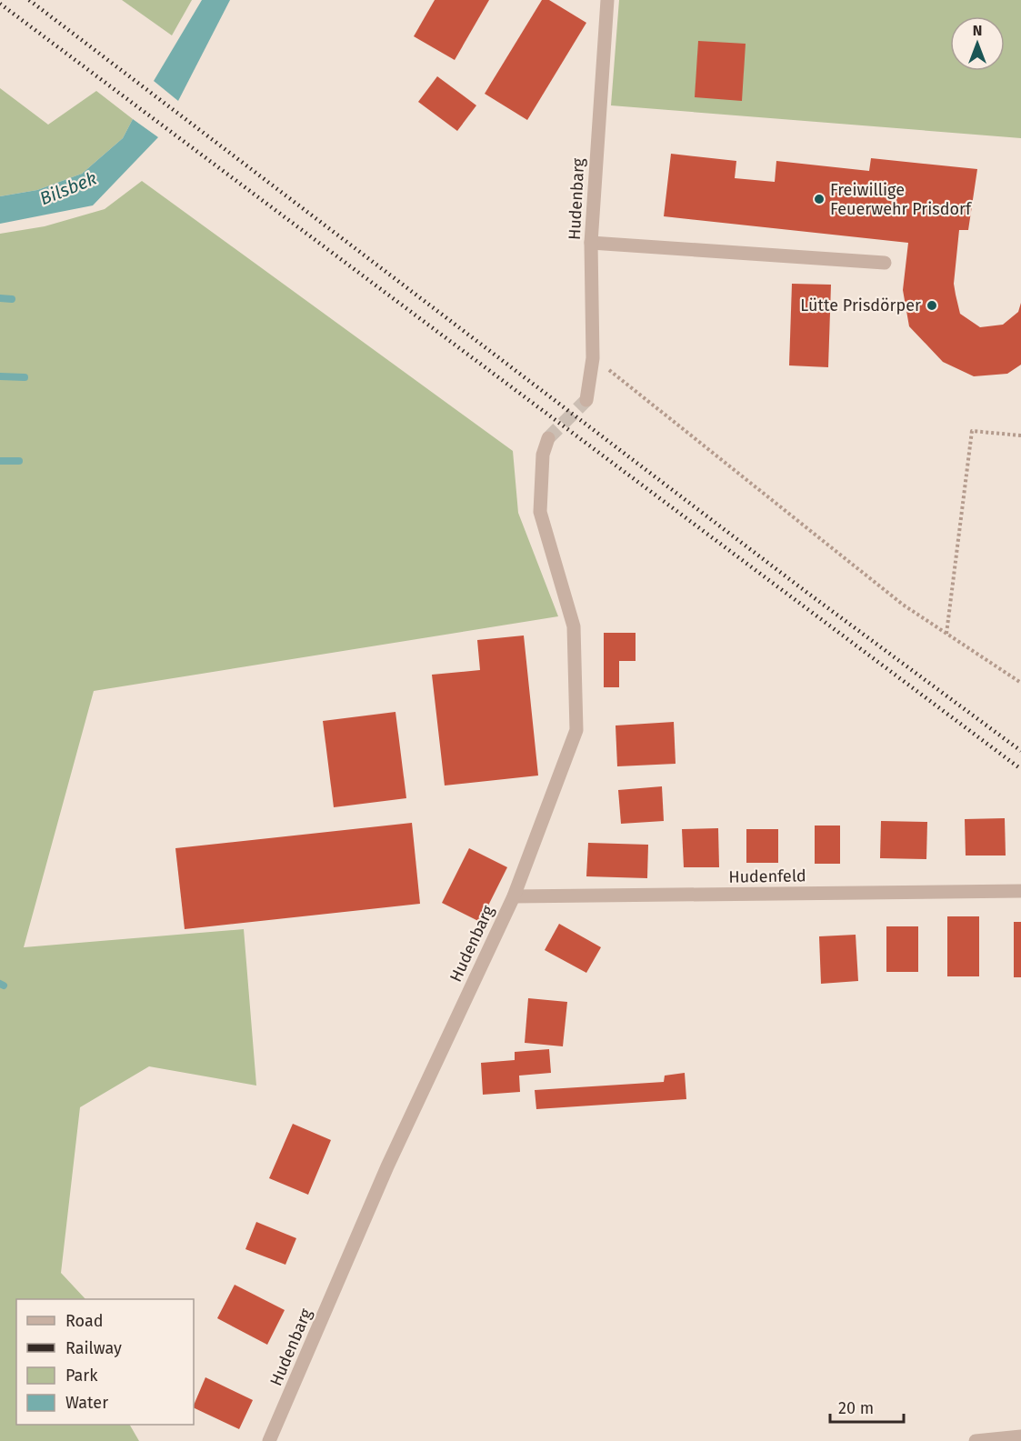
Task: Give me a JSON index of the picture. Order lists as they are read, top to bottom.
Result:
{
  "streets": {
    "street": ["Hudenbarg", "Hudenfeld"]
  },
  "crossings": [
    ["Hudenbarg", "Hudenfeld"]
  ],
  "water": ["Bilsbek"],
  "places": ["Freiwillige Feuerwehr Prisdorf", "Lütte Prisdörper"],
  "legend": [
    "Road",
    "Railway",
    "Park",
    "Water"
  ],
  "scale_bar": "20 m",
  "north": "top"
}
